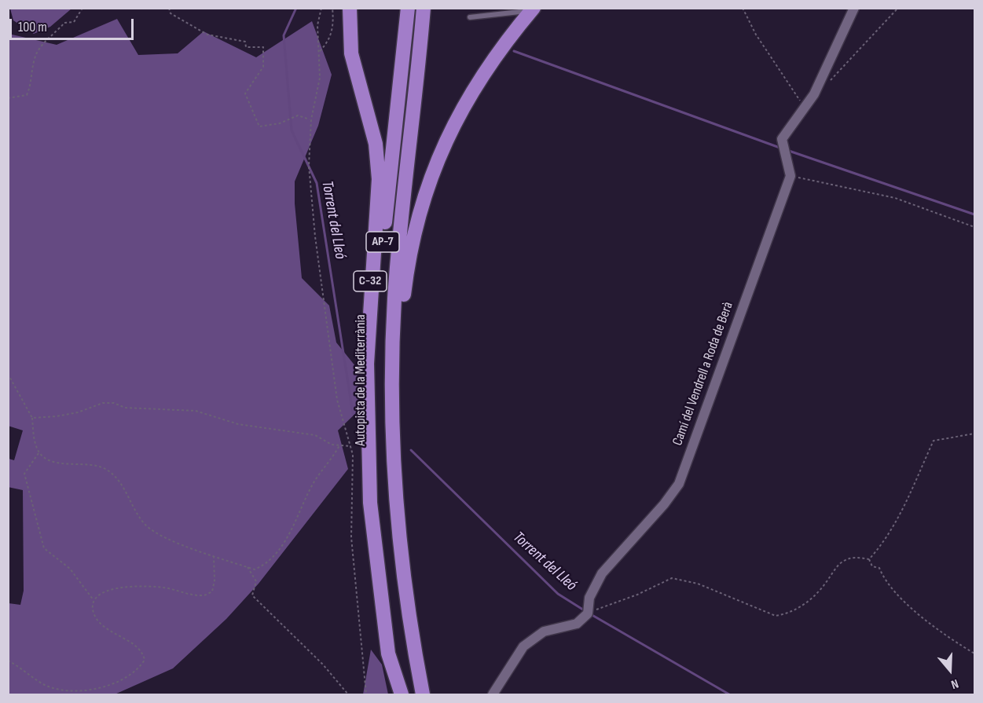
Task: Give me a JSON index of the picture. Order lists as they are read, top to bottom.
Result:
{
  "streets": {
    "highway": ["AP-7", "C-32", "Autopista de la Mediterrània"],
    "street": ["Camí del Vendrell a Roda de Berà"]
  },
  "crossings": [
    ["AP-7", "C-32"],
    ["C-32", "Autopista de la Mediterrània"]
  ],
  "water": ["Torrent del Lleó"],
  "scale_bar": "100 m",
  "north": "bottom"
}
